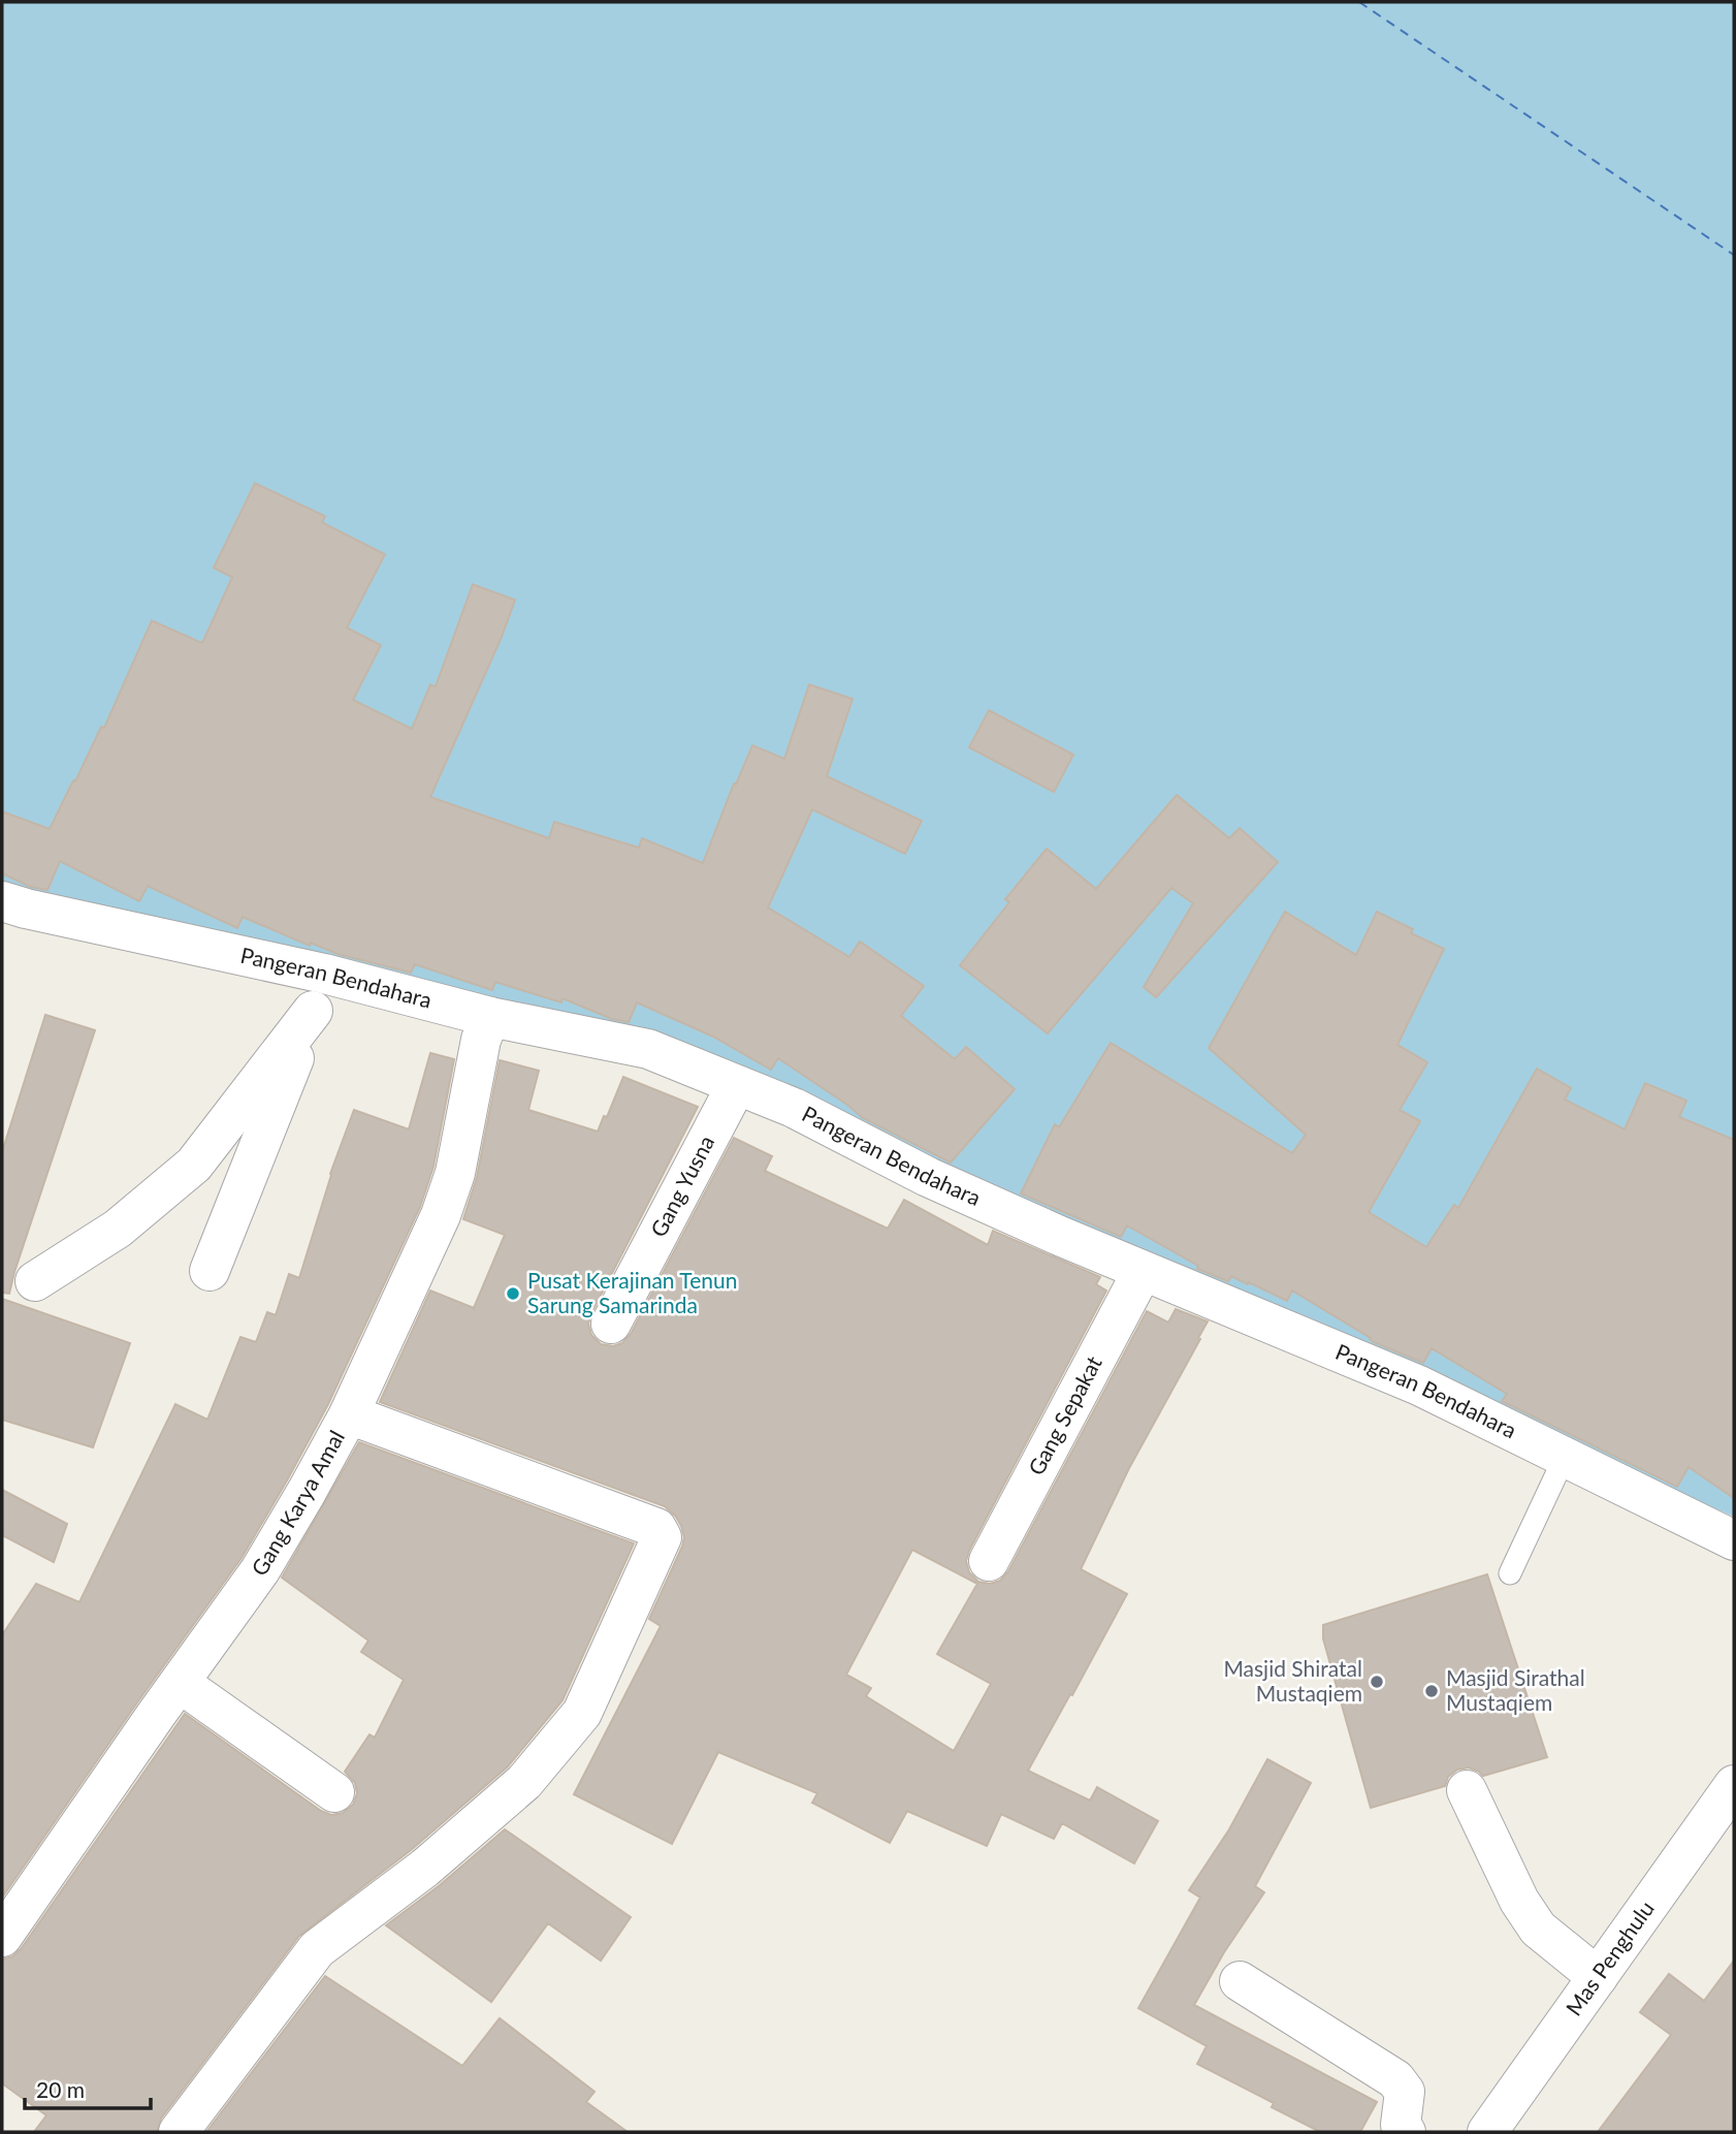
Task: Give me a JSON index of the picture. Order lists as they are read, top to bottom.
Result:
{
  "streets": {
    "street": [
      "Pangeran Bendahara",
      "Gang Yusna",
      "Gang Sepakat",
      "Gang Karya Amal",
      "Mas Penghulu"
    ]
  },
  "crossings": [
    ["Pangeran Bendahara", "Gang Yusna"],
    ["Pangeran Bendahara", "Gang Sepakat"],
    ["Pangeran Bendahara", "Gang Karya Amal"]
  ],
  "places": ["Pusat Kerajinan Tenun Sarung Samarinda", "Masjid Shiratal Mustaqiem", "Masjid Sirathal Mustaqiem"],
  "scale_bar": "20 m"
}
